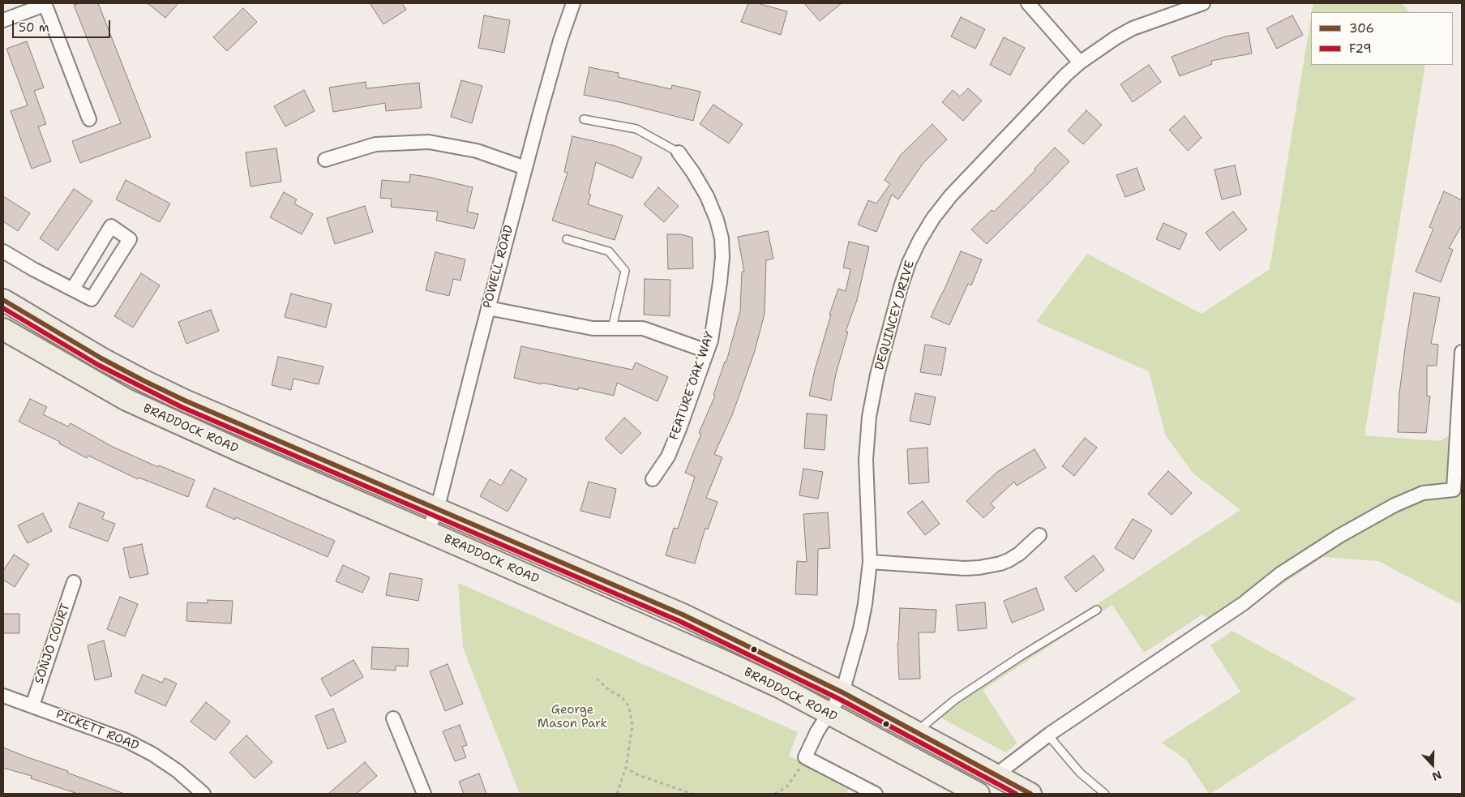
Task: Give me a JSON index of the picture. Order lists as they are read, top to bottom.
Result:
{
  "streets": {
    "main road": ["BRADDOCK ROAD"],
    "street": [
      "POWELL ROAD",
      "DEQUINCEY DRIVE",
      "FEATURE OAK WAY",
      "SONJO COURT",
      "PICKETT ROAD"
    ]
  },
  "crossings": [
    ["POWELL ROAD", "BRADDOCK ROAD"],
    ["DEQUINCEY DRIVE", "BRADDOCK ROAD"],
    ["SONJO COURT", "PICKETT ROAD"]
  ],
  "parks": ["George Mason Park"],
  "lines": ["transit line 306", "transit line F29"],
  "legend": ["306", "F29"],
  "scale_bar": "50 m",
  "north": "bottom"
}
